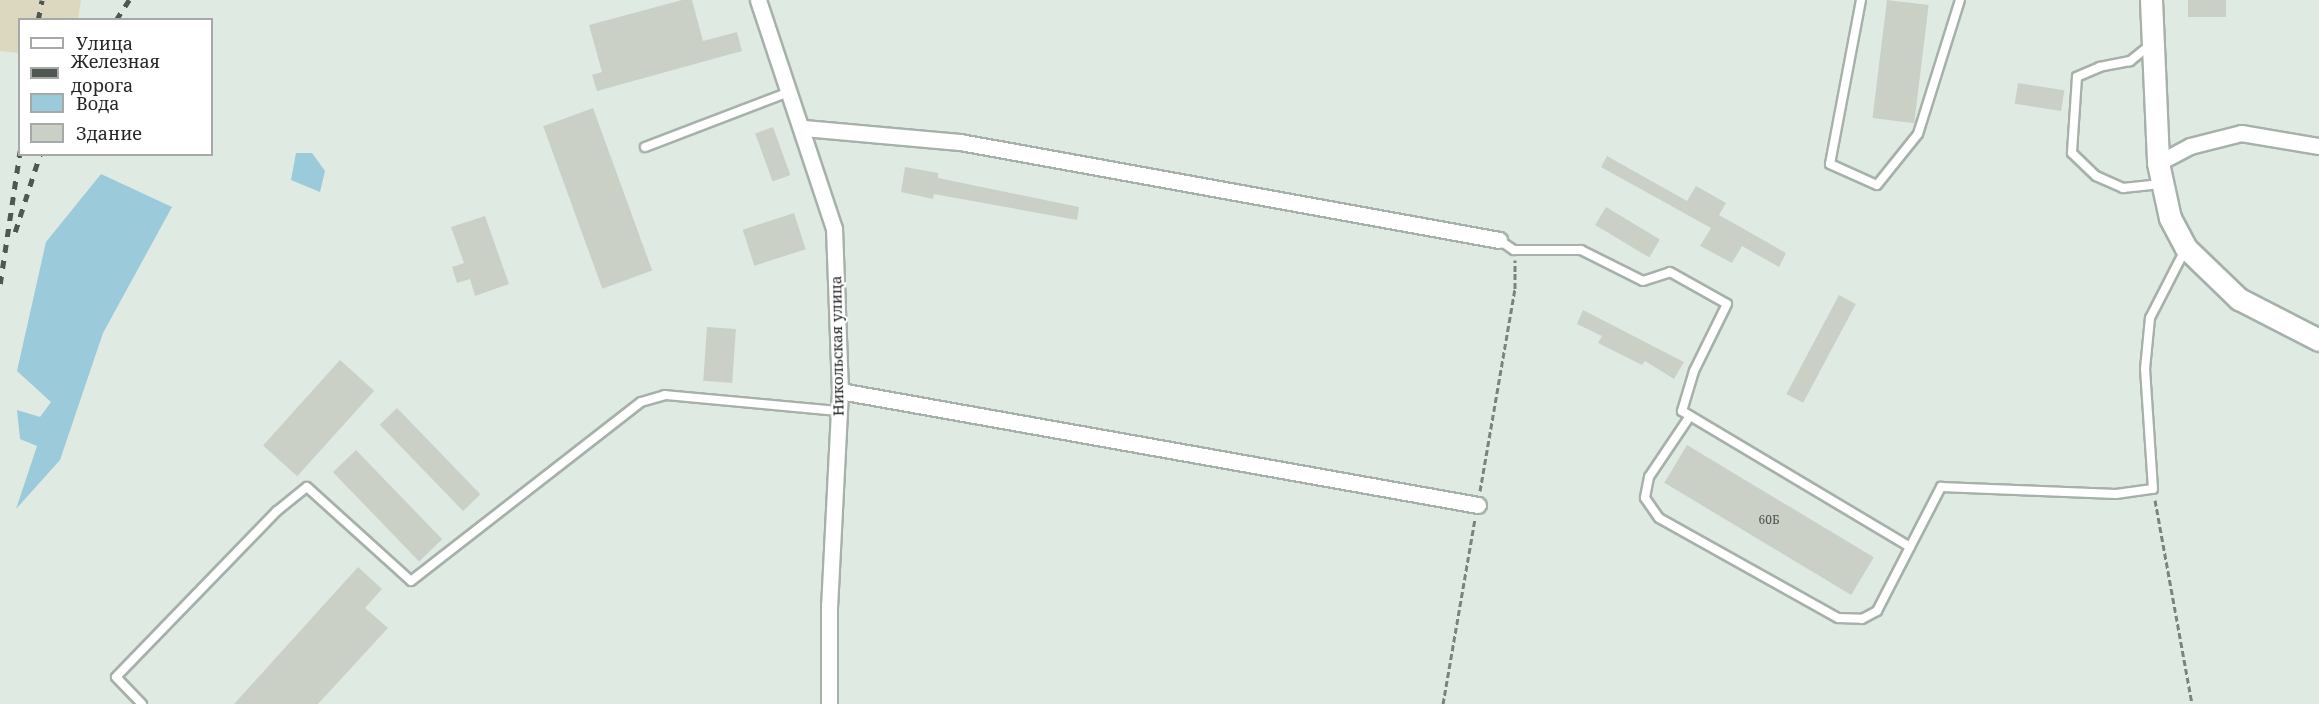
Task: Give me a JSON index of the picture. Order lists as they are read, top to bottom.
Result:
{
  "streets": {
    "street": ["Никольская улица"]
  },
  "house_numbers": ["60Б"],
  "legend": [
    "Улица",
    "Железная дорога",
    "Вода",
    "Здание"
  ]
}
